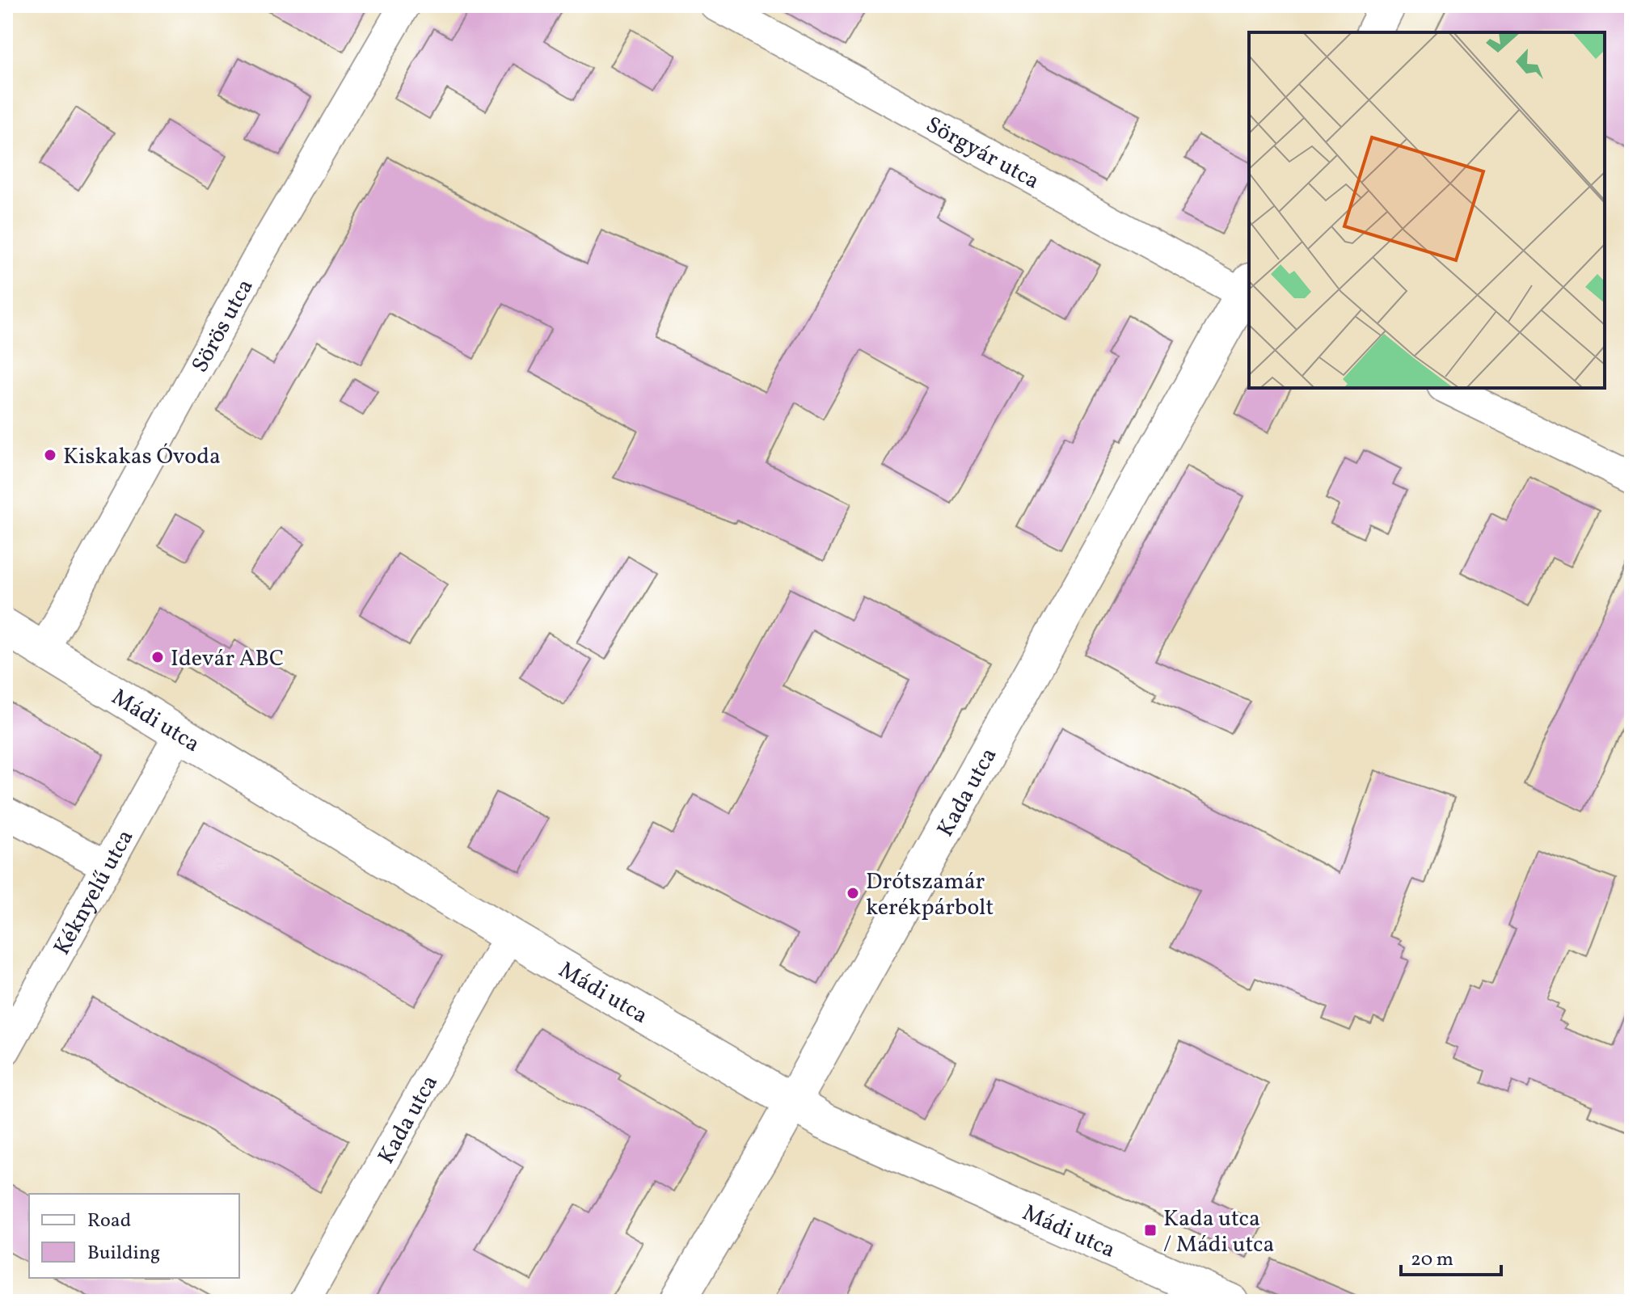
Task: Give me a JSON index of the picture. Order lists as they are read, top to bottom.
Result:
{
  "streets": {
    "street": [
      "Sörgyár utca",
      "Sörös utca",
      "Mádi utca",
      "Kada utca",
      "Kéknyelű utca"
    ]
  },
  "crossings": [
    ["Sörgyár utca", "Kada utca"],
    ["Sörös utca", "Mádi utca"],
    ["Mádi utca", "Kada utca"],
    ["Mádi utca", "Kéknyelű utca"]
  ],
  "places": {
    "other": ["Kiskakas Óvoda", "Idevár ABC", "Drótszamár kerékpárbolt"],
    "transit": ["Kada utca / Mádi utca"]
  },
  "legend": ["Road", "Building"],
  "scale_bar": "20 m"
}
